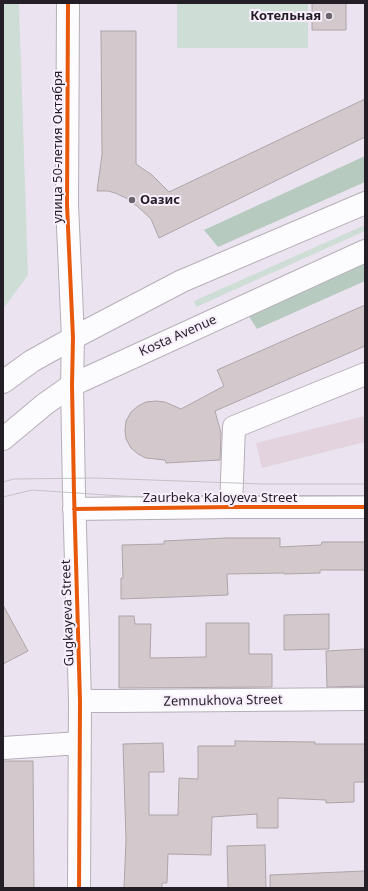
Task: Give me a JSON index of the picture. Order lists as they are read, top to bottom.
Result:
{
  "streets": {
    "street": [
      "улица 50-летия Октября",
      "Kosta Avenue",
      "Zaurbeka Kaloyeva Street",
      "Gugkayeva Street",
      "Zemnukhova Street"
    ]
  },
  "crossings": [
    ["улица 50-летия Октября", "Gugkayeva Street"],
    ["Kosta Avenue", "Gugkayeva Street"],
    ["Zaurbeka Kaloyeva Street", "Gugkayeva Street"],
    ["Gugkayeva Street", "Zemnukhova Street"]
  ],
  "places": ["Котельная", "Оазис"]
}
